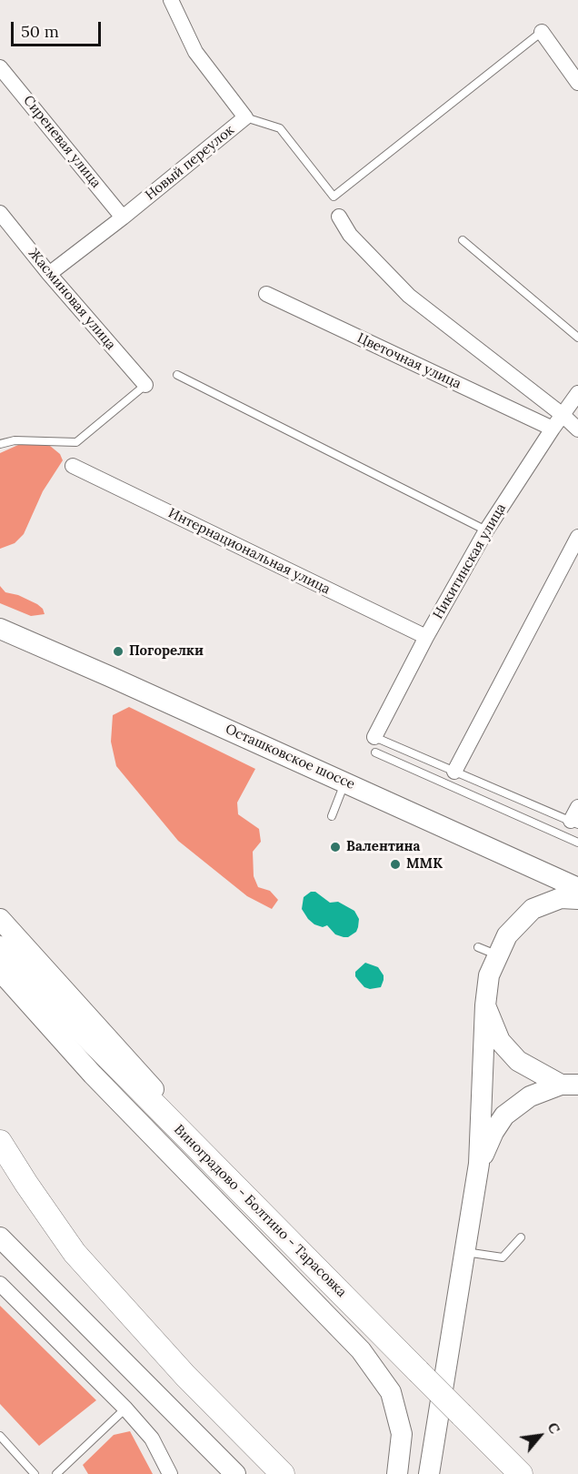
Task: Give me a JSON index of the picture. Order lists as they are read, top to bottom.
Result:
{
  "streets": {
    "main road": ["Осташковское шоссе", "Виноградово - Болтино - Тарасовка"],
    "street": [
      "Сиреневая улица",
      "Новый переулок",
      "Жасминовая улица",
      "Цветочная улица",
      "Интернациональная улица",
      "Никитинская улица"
    ]
  },
  "crossings": [
    ["Сиреневая улица", "Новый переулок"],
    ["Новый переулок", "Жасминовая улица"],
    ["Цветочная улица", "Никитинская улица"],
    ["Интернациональная улица", "Никитинская улица"]
  ],
  "places": ["Погорелки", "Валентина", "ММК"],
  "scale_bar": "50 m",
  "north": "top right"
}
